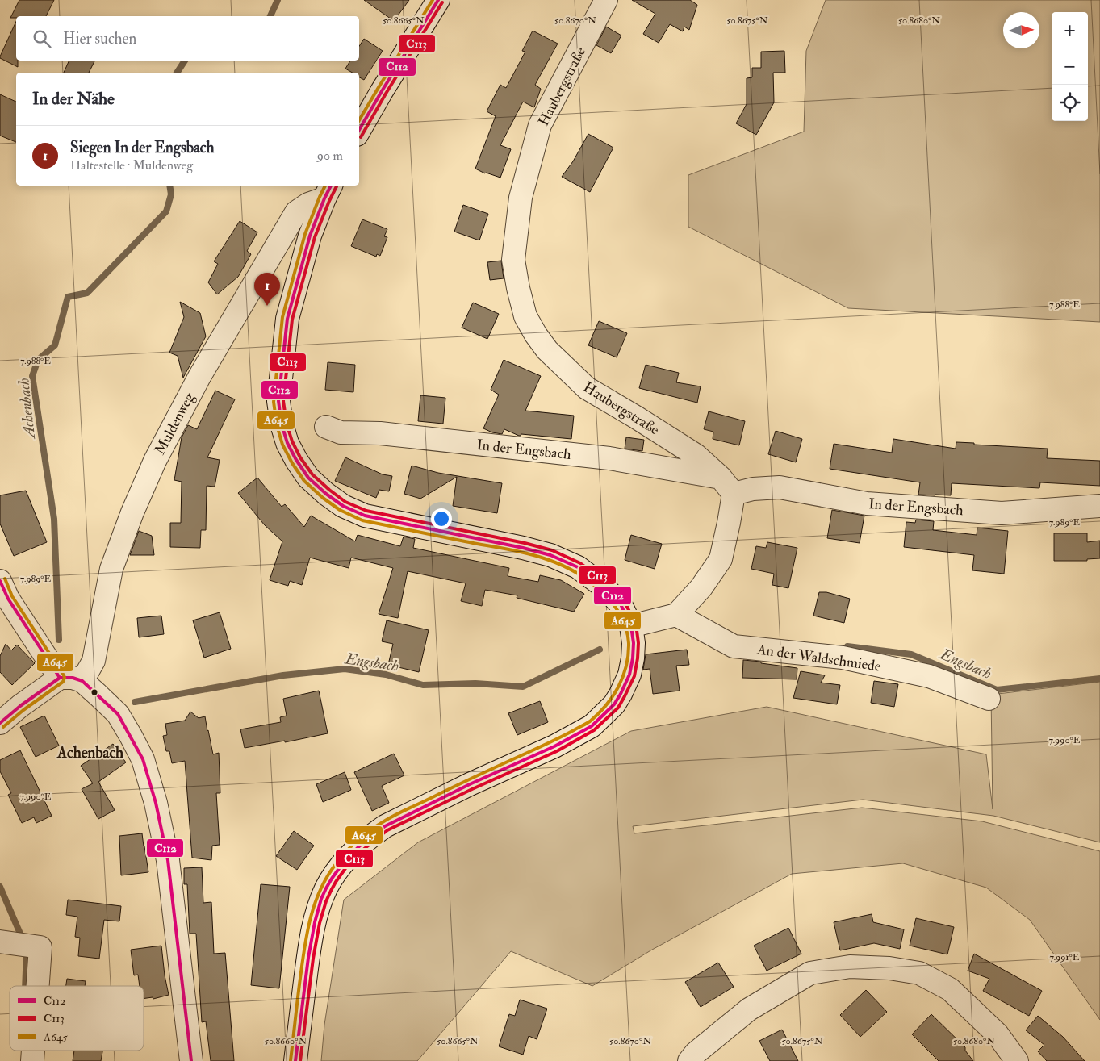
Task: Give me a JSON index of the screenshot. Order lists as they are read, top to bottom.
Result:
{
  "streets": {
    "street": [
      "Haubergstraße",
      "Muldenweg",
      "In der Engsbach",
      "An der Waldschmiede"
    ]
  },
  "crossings": [
    ["Haubergstraße", "In der Engsbach"]
  ],
  "districts": ["Achenbach"],
  "water": ["Achenbach", "Engsbach"],
  "lines": ["transit line C112", "transit line A645", "transit line C113"],
  "legend": ["C112", "C113", "A645"],
  "north": "right",
  "page": {
    "map_buttons": ["+", "−"],
    "search": "Hier suchen",
    "heading": "In der Nähe",
    "list": [
      {
        "mark": "1",
        "name": "Siegen In der Engsbach",
        "note": "Haltestelle · Muldenweg",
        "value": "90 m"
      }
    ],
    "pins": "1"
  },
  "coordinates": [
    "50.8665°N",
    "50.8670°N",
    "50.8675°N",
    "50.8680°N",
    "7.988°E",
    "7.989°E",
    "7.990°E",
    "7.991°E",
    "50.8660°N"
  ]
}
